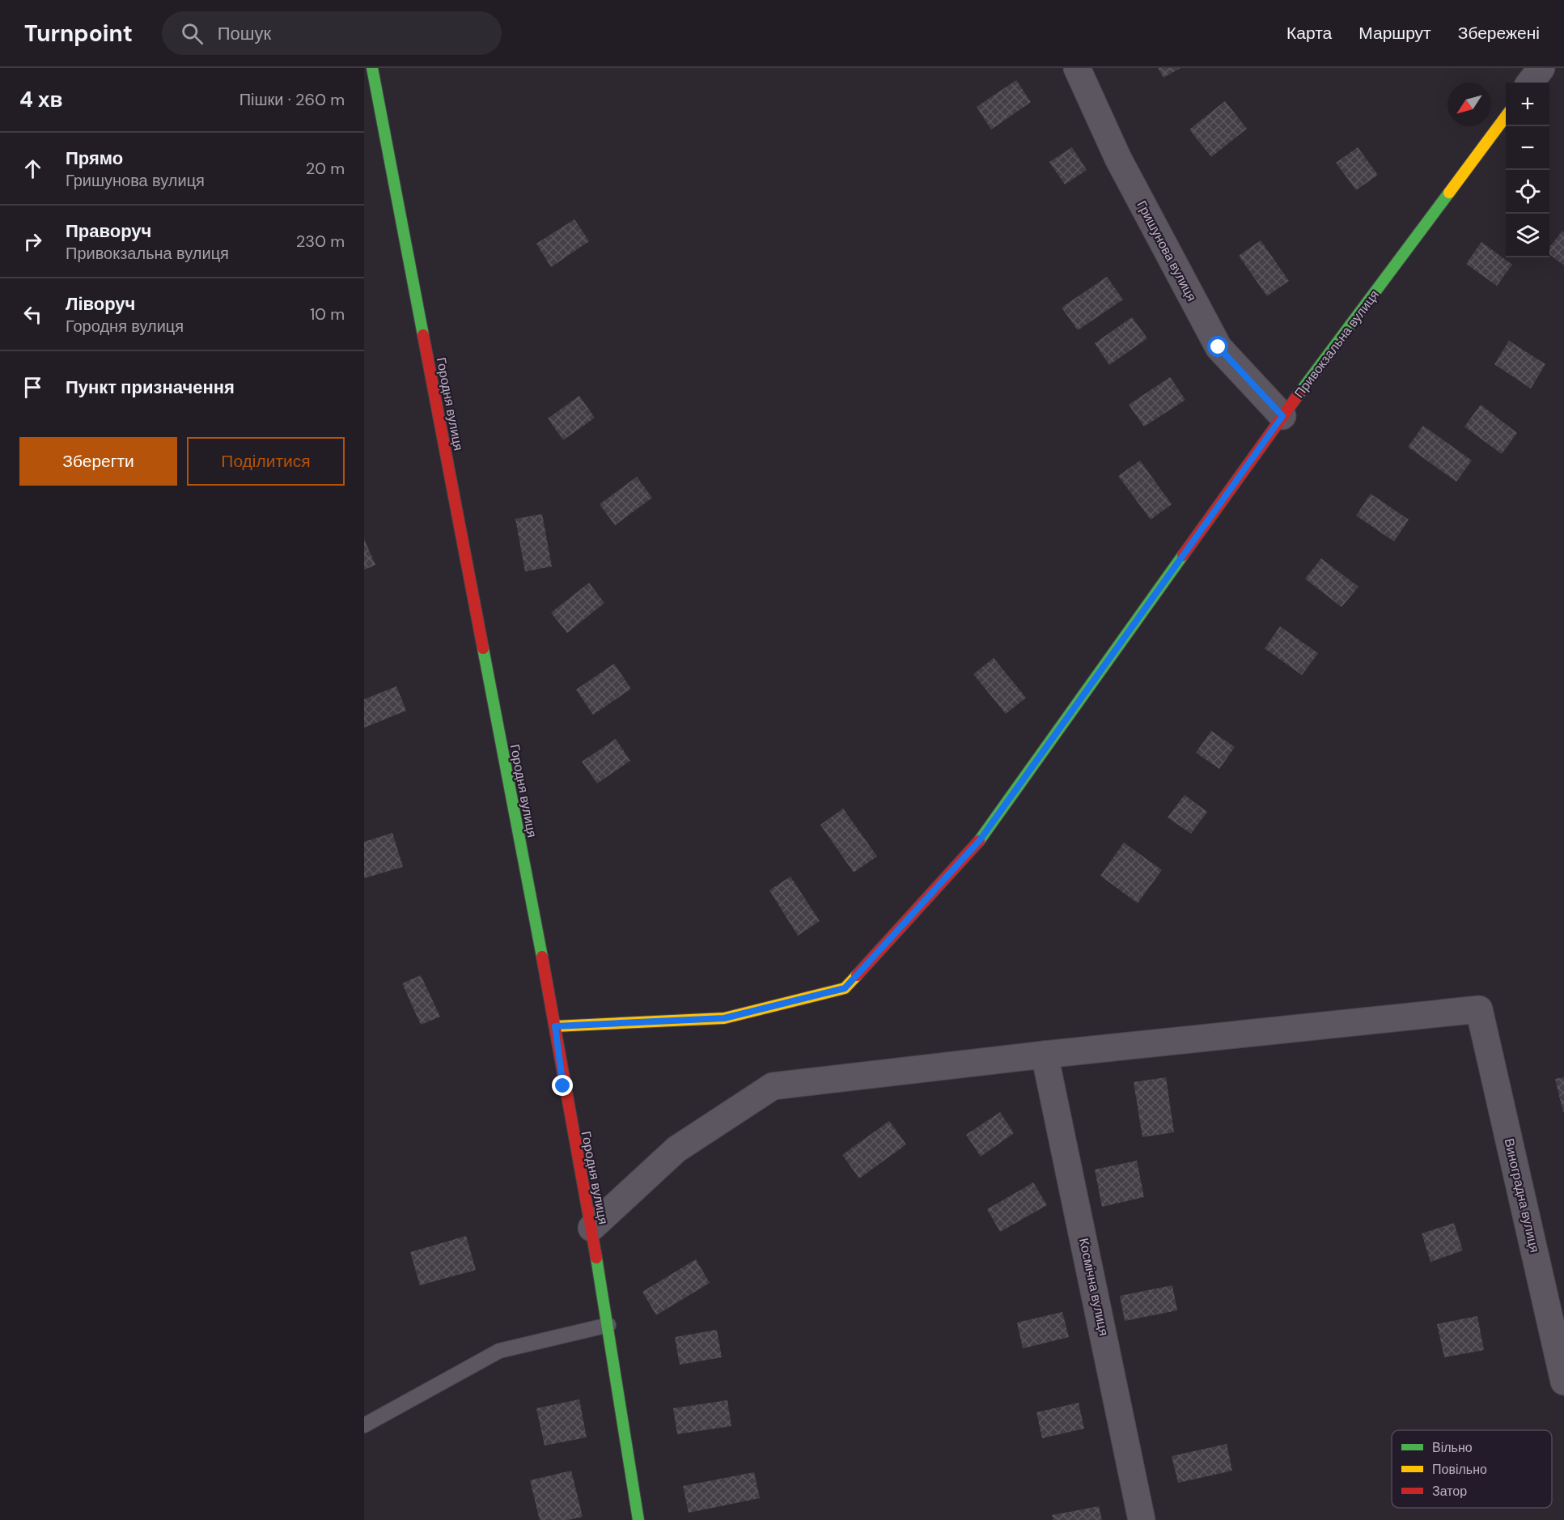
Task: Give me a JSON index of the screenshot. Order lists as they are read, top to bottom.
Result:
{
  "streets": {
    "street": [
      "Гришунова вулиця",
      "Привокзальна вулиця",
      "Городня вулиця",
      "Виноградна вулиця",
      "Космічна вулиця"
    ]
  },
  "crossings": [
    ["Гришунова вулиця", "Привокзальна вулиця"],
    ["Привокзальна вулиця", "Городня вулиця"],
    ["Виноградна вулиця", "Космічна вулиця"]
  ],
  "legend": ["Вільно", "Повільно", "Затор"],
  "north": "bottom left",
  "page": {
    "header": "Turnpoint",
    "search": "Пошук",
    "nav": ["Карта", "Маршрут", "Збережені"],
    "heading": ["4 хв", "Пішки · 260 m"],
    "map_buttons": ["+", "−"],
    "list": [
      ["Прямо", "Гришунова вулиця", "20 m"],
      ["Праворуч", "Привокзальна вулиця", "230 m"],
      ["Ліворуч", "Городня вулиця", "10 m"],
      "Пункт призначення"
    ],
    "buttons": ["Зберегти", "Поділитися"]
  }
}
